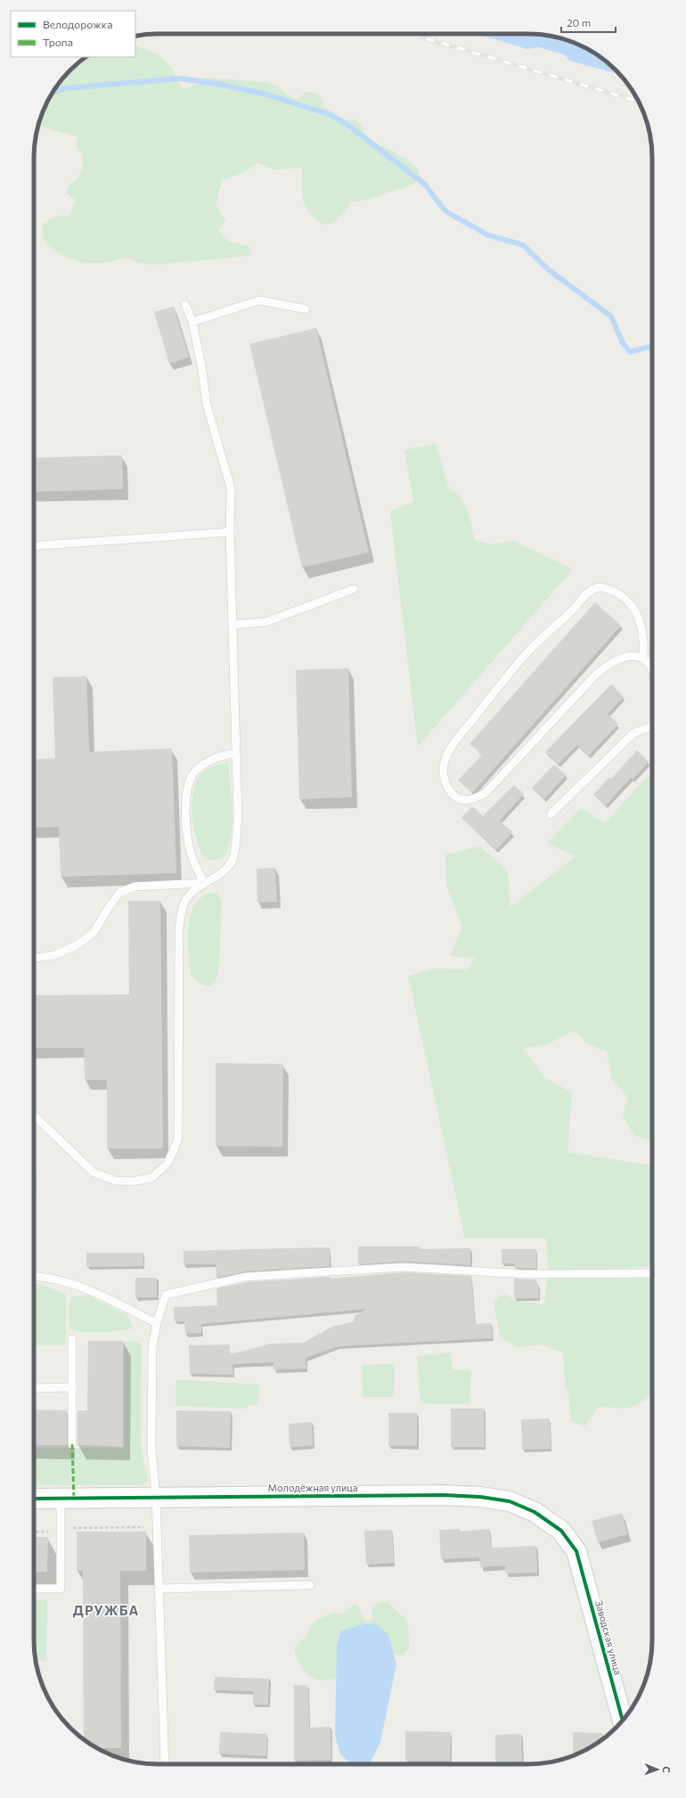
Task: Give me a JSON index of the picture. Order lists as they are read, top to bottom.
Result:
{
  "streets": {
    "street": ["Молодёжная улица", "Заводская улица"]
  },
  "crossings": [
    ["Молодёжная улица", "Заводская улица"]
  ],
  "districts": ["ДРУЖБА"],
  "legend": ["Велодорожка", "Тропа"],
  "scale_bar": "20 m",
  "north": "right"
}
